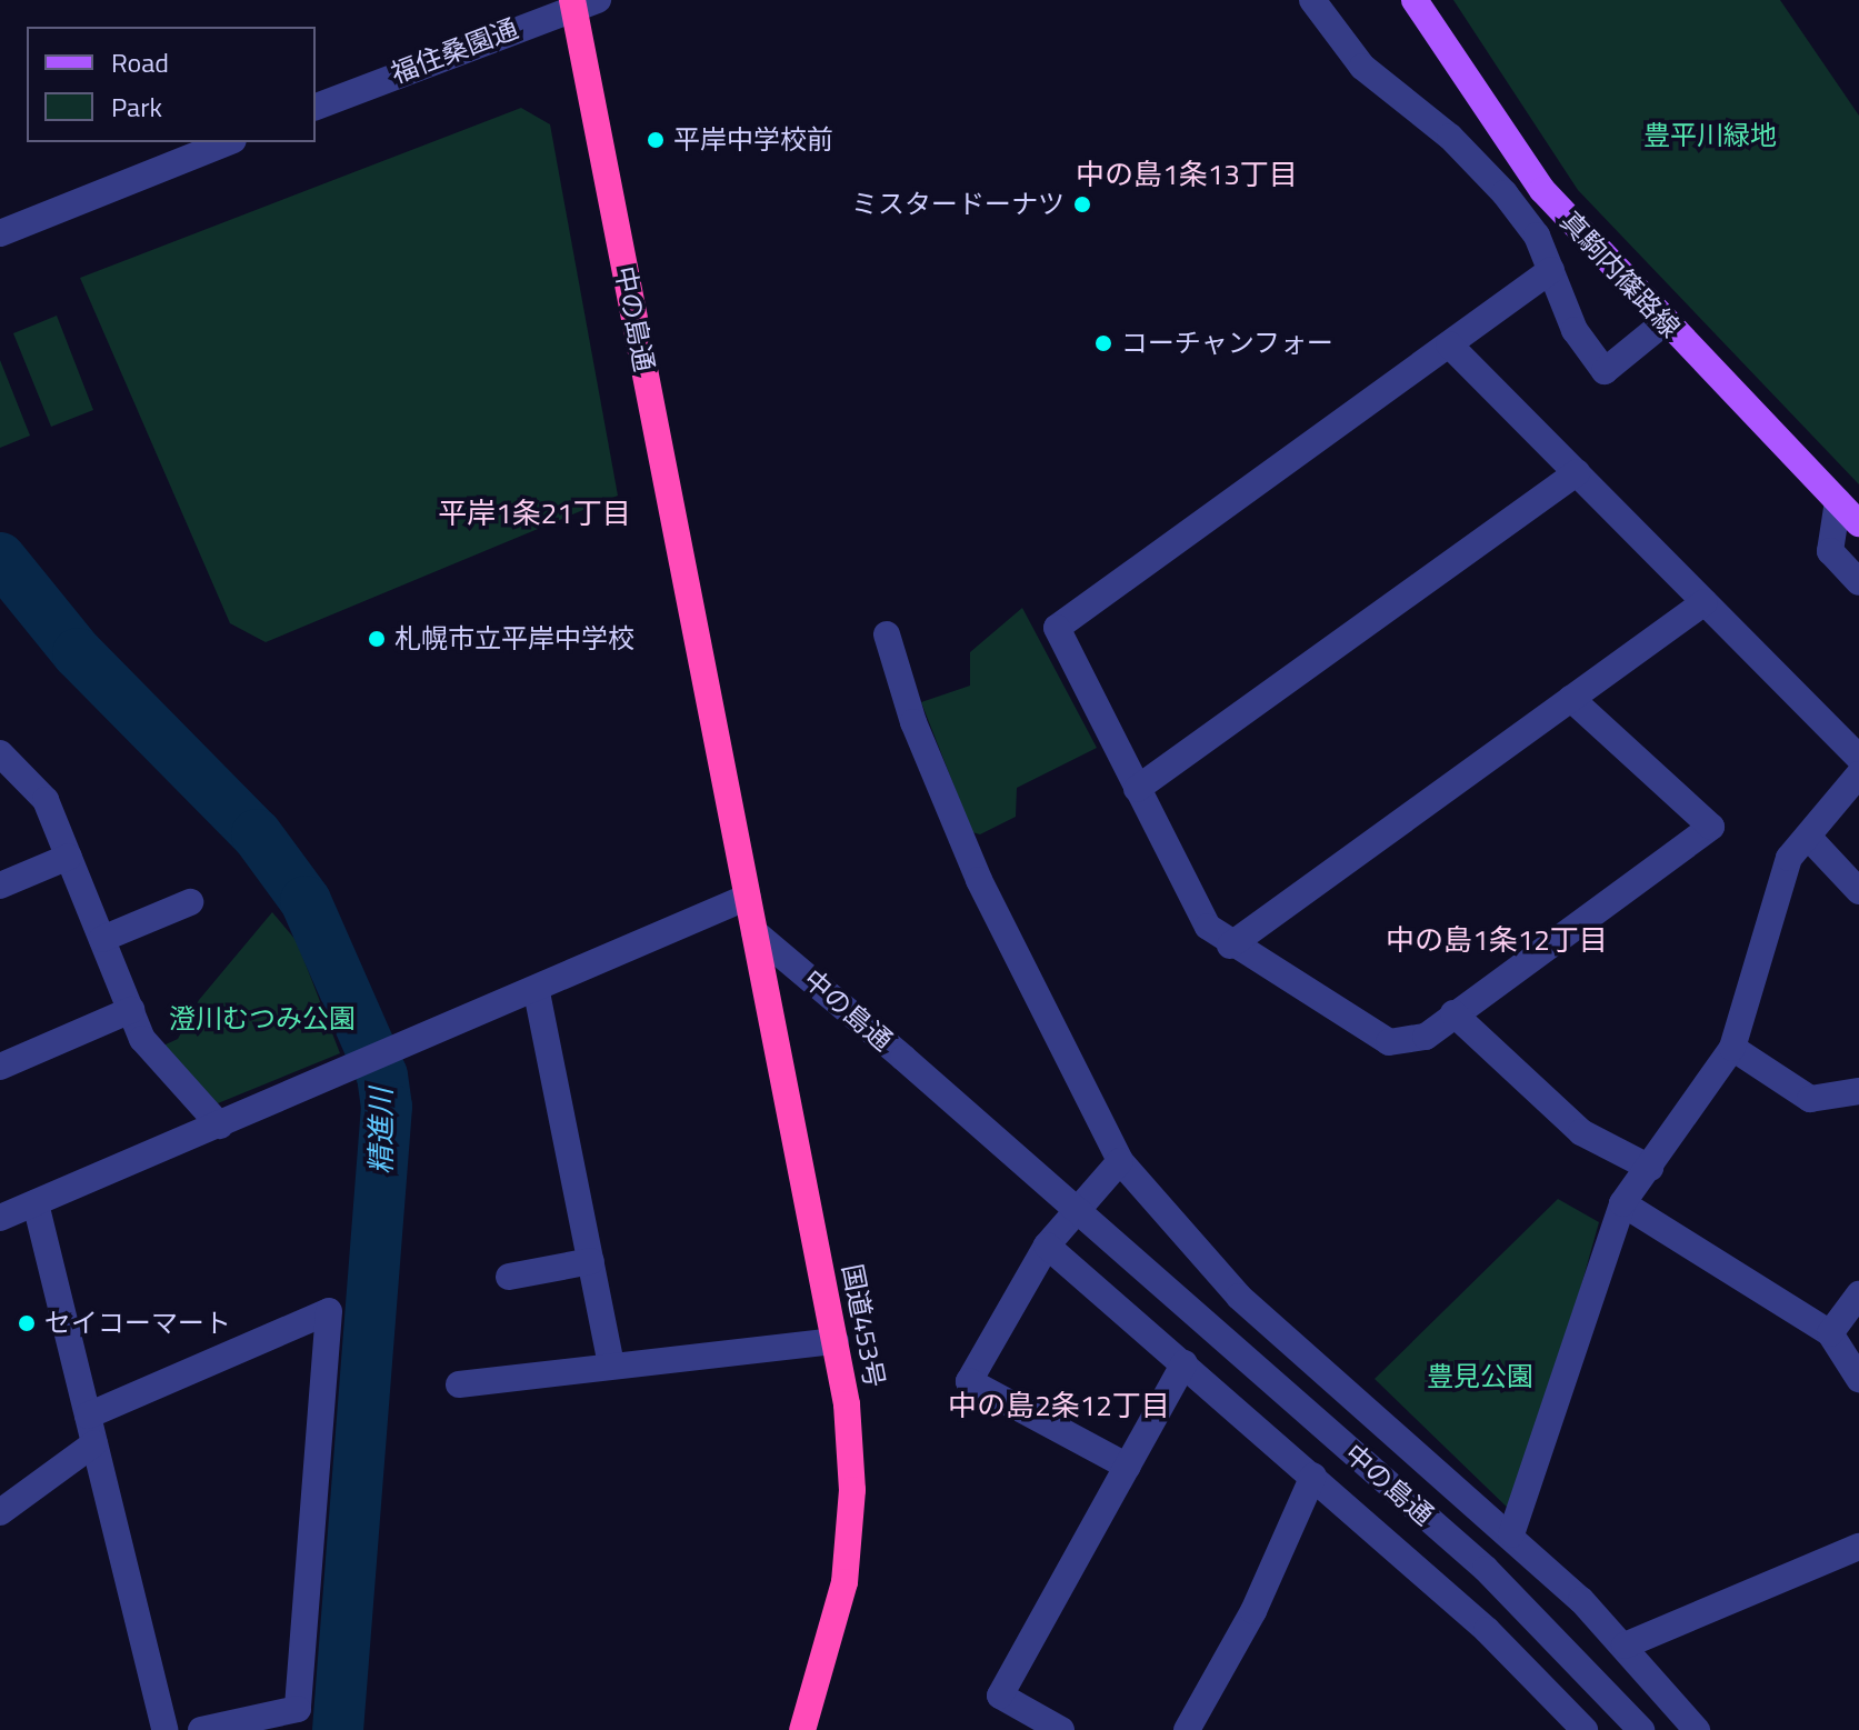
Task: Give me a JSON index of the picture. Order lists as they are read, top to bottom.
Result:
{
  "streets": {
    "highway": ["中の島通", "国道453号"],
    "main road": ["真駒内篠路線"],
    "street": ["福住桑園通"]
  },
  "crossings": [
    ["福住桑園通", "中の島通"],
    ["中の島通", "国道453号"]
  ],
  "districts": [
    "中の島1条13丁目",
    "平岸1条21丁目",
    "中の島1条12丁目",
    "中の島2条12丁目"
  ],
  "water": ["精進川"],
  "parks": ["豊平川緑地", "澄川むつみ公園", "豊見公園"],
  "places": [
    "平岸中学校前",
    "ミスタードーナツ",
    "コーチャンフォー",
    "札幌市立平岸中学校",
    "セイコーマート"
  ],
  "legend": ["Road", "Park"]
}
